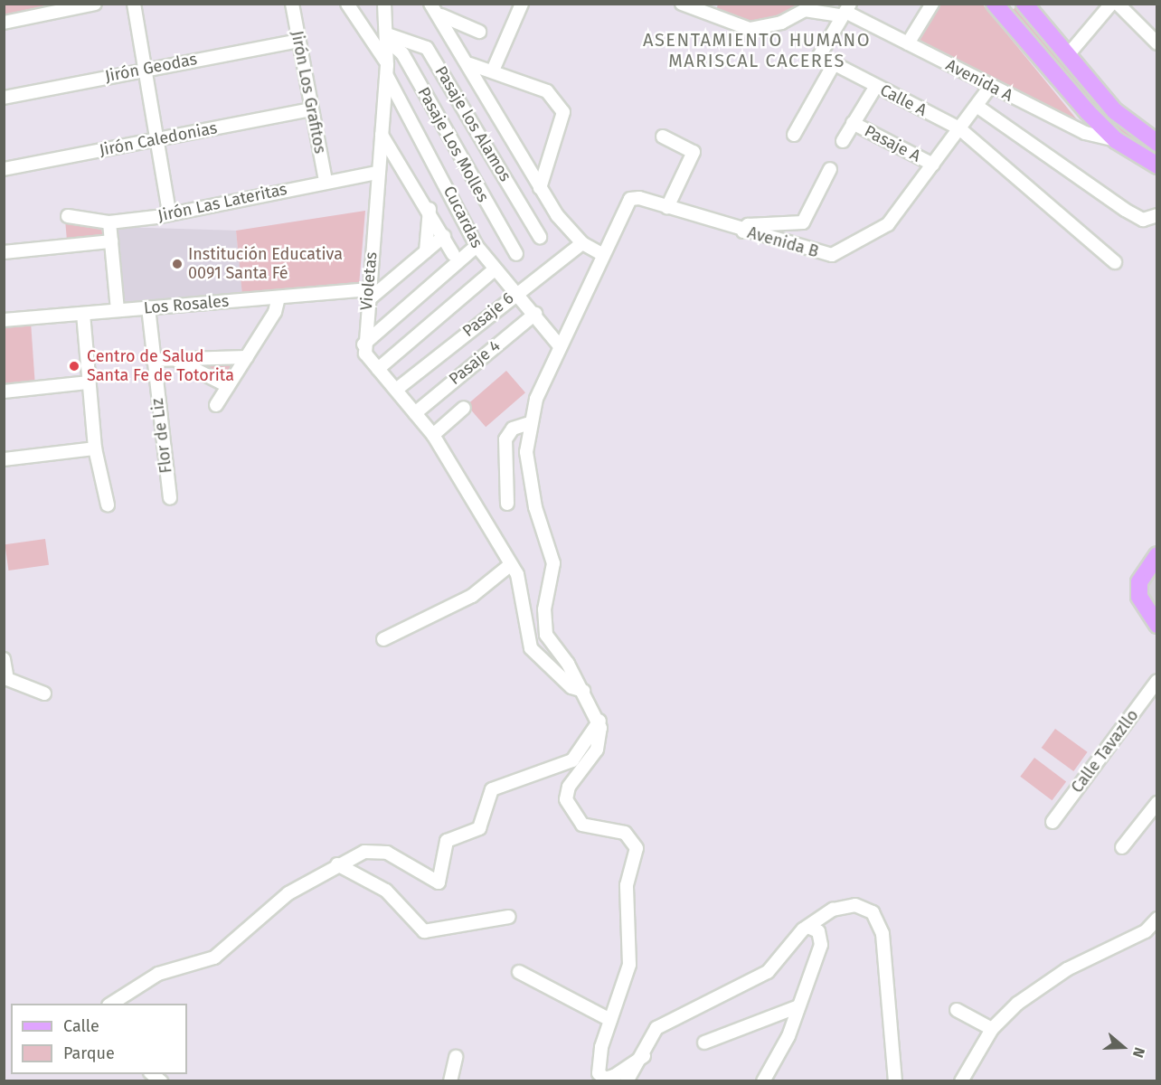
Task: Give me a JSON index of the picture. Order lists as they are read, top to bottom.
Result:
{
  "streets": {
    "street": [
      "Jirón Geodas",
      "Avenida A",
      "Jirón Los Grafitos",
      "Calle A",
      "Pasaje los Alamos",
      "Jirón Caledonias",
      "Pasaje A",
      "Pasaje Los Molles",
      "Jirón Las Lateritas",
      "Cucardas",
      "Avenida B",
      "Violetas",
      "Los Rosales",
      "Pasaje 6",
      "Pasaje 4",
      "Flor de Liz",
      "Calle Tavazllo"
    ]
  },
  "crossings": [
    ["Jirón Geodas", "Jirón Los Grafitos"],
    ["Avenida A", "Calle A"],
    ["Avenida A", "Avenida B"],
    ["Jirón Los Grafitos", "Jirón Caledonias"],
    ["Jirón Los Grafitos", "Jirón Las Lateritas"],
    ["Calle A", "Avenida B"],
    ["Pasaje los Alamos", "Pasaje Los Molles"],
    ["Pasaje los Alamos", "Violetas"],
    ["Pasaje A", "Avenida B"],
    ["Pasaje Los Molles", "Violetas"],
    ["Jirón Las Lateritas", "Violetas"],
    ["Cucardas", "Violetas"],
    ["Cucardas", "Pasaje 6"],
    ["Cucardas", "Pasaje 4"],
    ["Violetas", "Los Rosales"],
    ["Los Rosales", "Flor de Liz"]
  ],
  "districts": ["ASENTAMIENTO HUMANO MARISCAL CACERES"],
  "places": ["Institución Educativa 0091 Santa Fé", "Centro de Salud Santa Fe de Totorita"],
  "legend": ["Calle", "Parque"],
  "north": "right"
}
